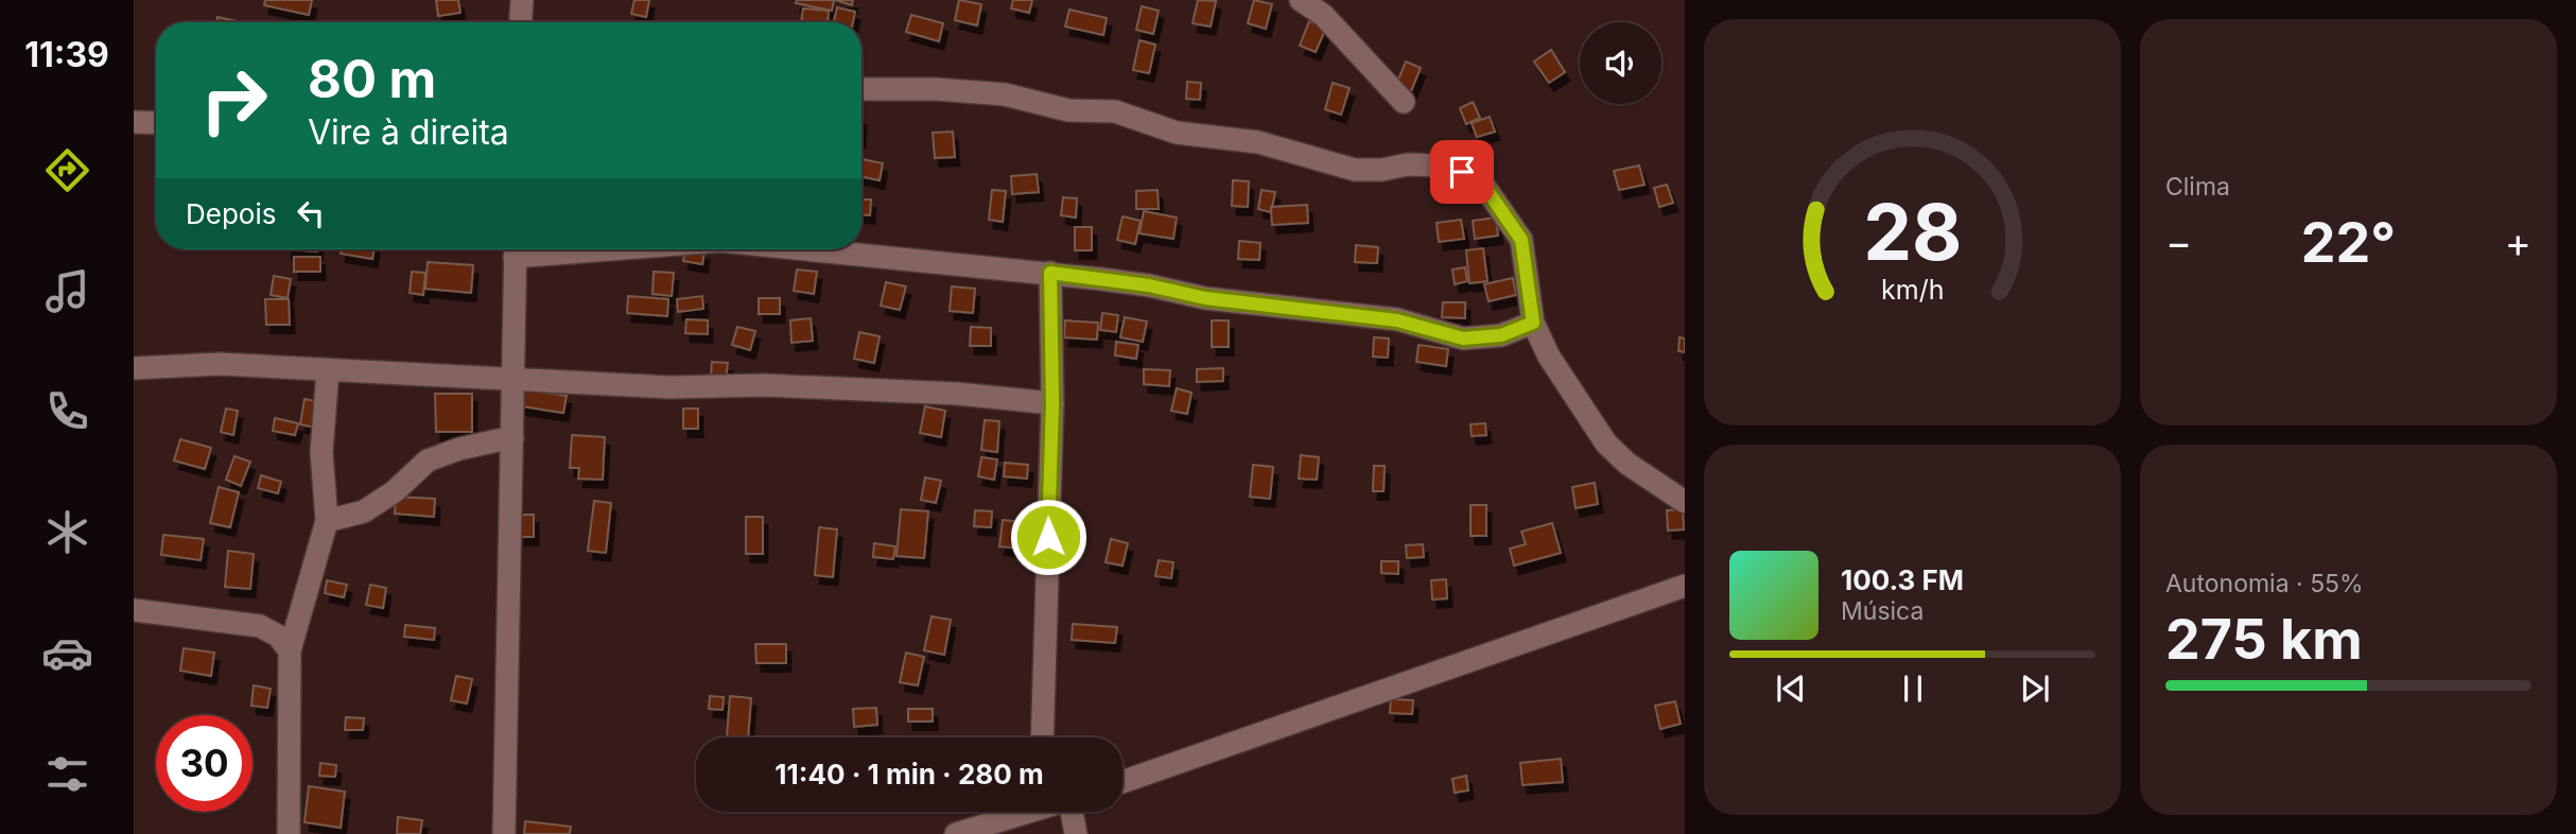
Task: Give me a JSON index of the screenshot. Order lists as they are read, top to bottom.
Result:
{
  "page": {
    "tabs": "11:39",
    "tile": [
      "Clima",
      ["Autonomia · 55%", "275 km"]
    ],
    "turn": ["80 m", "Vire à direita"],
    "then": "Depois",
    "heat": ["−", "22°", "+"],
    "song": ["100.3 FM", "Música"],
    "limit": "30",
    "trip": "11:40 · 1 min · 280 m",
    "gauge": ["28", "km/h"]
  }
}
